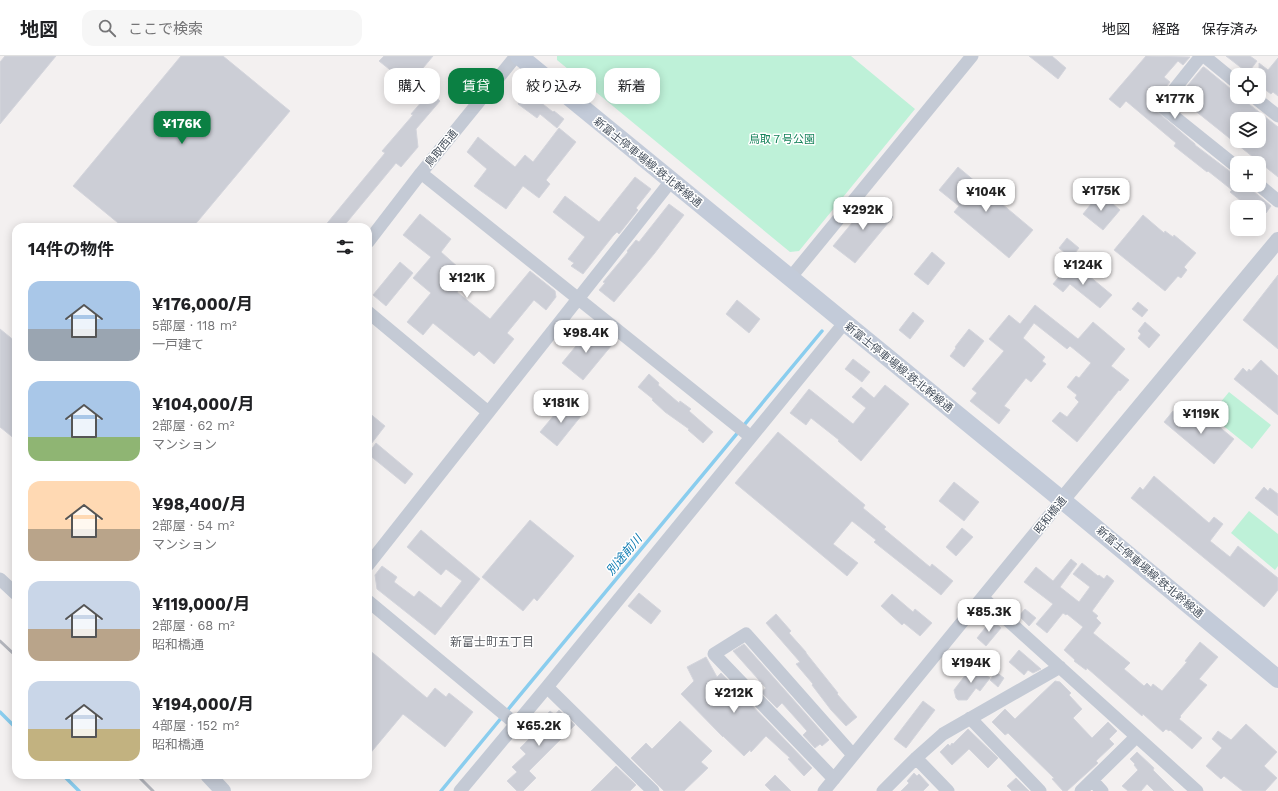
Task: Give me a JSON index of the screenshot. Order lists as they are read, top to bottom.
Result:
{
  "streets": {
    "main road": ["新富士停車場線:鉄北幹線通"],
    "street": ["鳥取西通", "昭和橋通"]
  },
  "crossings": [
    ["新富士停車場線:鉄北幹線通", "昭和橋通"]
  ],
  "districts": ["新富士町五丁目"],
  "water": ["別途前川"],
  "parks": ["鳥取７号公園"],
  "page": {
    "header": "地図",
    "search": "ここで検索",
    "nav": ["地図", "経路", "保存済み"],
    "map_buttons": ["+", "−"],
    "chip": [
      "購入",
      "賃貸",
      "絞り込み",
      "新着"
    ],
    "price": [
      "¥177K",
      "¥176K",
      "¥175K",
      "¥104K",
      "¥292K",
      "¥124K",
      "¥121K",
      "¥98.4K",
      "¥181K",
      "¥119K",
      "¥85.3K",
      "¥194K",
      "¥212K",
      "¥65.2K"
    ],
    "heading": "14件の物件",
    "list": [
      {
        "name": "¥176,000/月",
        "note": "5部屋 · 118 m² · 一戸建て"
      },
      {
        "name": "¥104,000/月",
        "note": "2部屋 · 62 m² · マンション"
      },
      {
        "name": "¥98,400/月",
        "note": "2部屋 · 54 m² · マンション"
      },
      {
        "name": "¥119,000/月",
        "note": "2部屋 · 68 m² · 昭和橋通"
      },
      {
        "name": "¥194,000/月",
        "note": "4部屋 · 152 m² · 昭和橋通"
      }
    ]
  }
}
